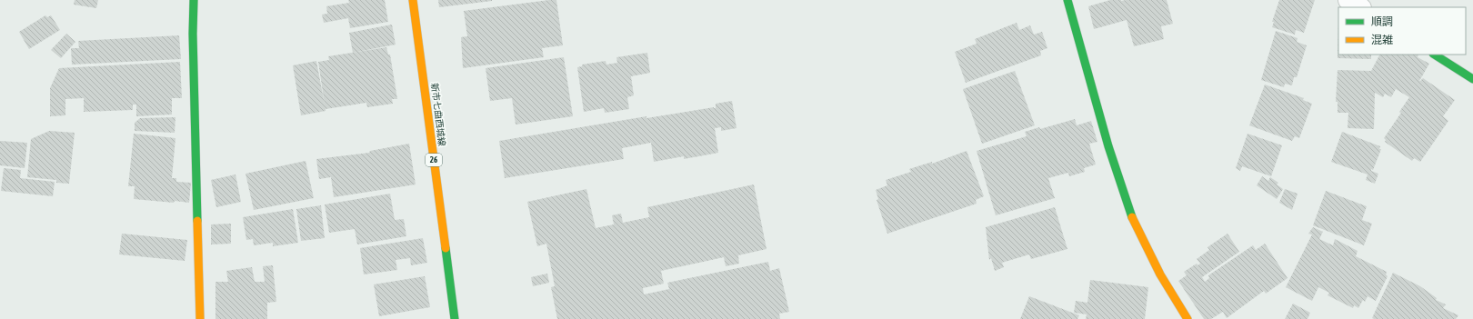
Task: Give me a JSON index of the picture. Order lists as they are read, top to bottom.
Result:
{
  "streets": {
    "street": ["新市七曲西城線", "26"]
  },
  "legend": ["順調", "混雑"]
}
